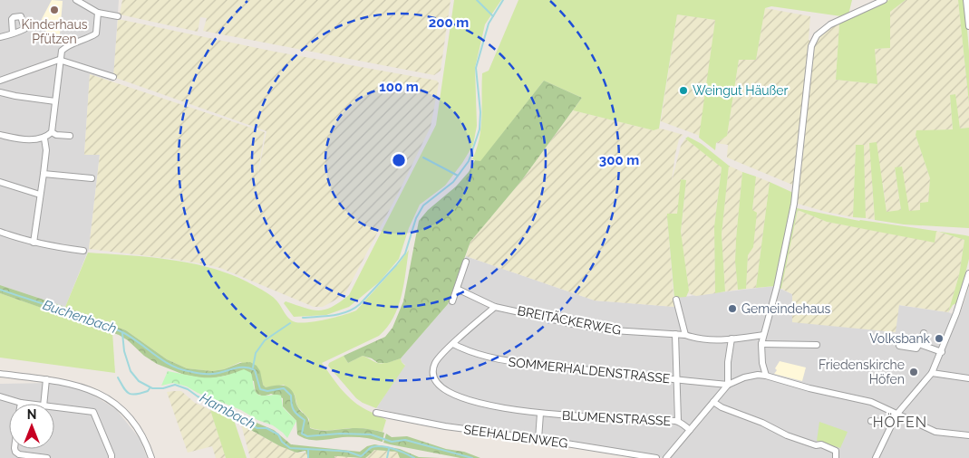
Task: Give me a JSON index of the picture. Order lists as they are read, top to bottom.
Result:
{
  "streets": {
    "street": [
      "BREITÄCKERWEG",
      "SOMMERHALDENSTRASSE",
      "BLUMENSTRASSE",
      "SEEHALDENWEG"
    ]
  },
  "crossings": [
    ["BREITÄCKERWEG", "BLUMENSTRASSE"],
    ["SOMMERHALDENSTRASSE", "BLUMENSTRASSE"]
  ],
  "districts": ["HÖFEN"],
  "water": ["Buchenbach", "Hambach"],
  "places": [
    "Kinderhaus Pfützen",
    "Weingut Häußer",
    "Gemeindehaus",
    "Volksbank",
    "Friedenskirche Höfen"
  ],
  "north": "top",
  "rings": ["200 m", "100 m", "300 m"]
}
